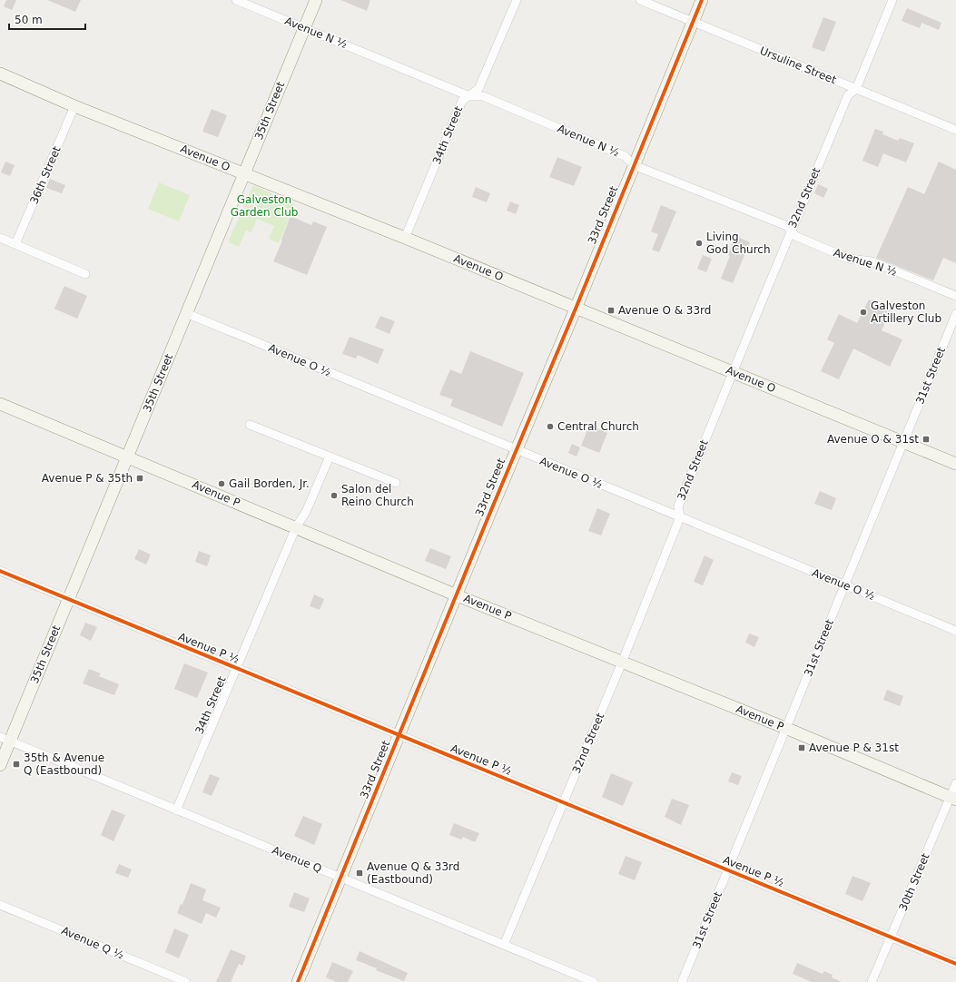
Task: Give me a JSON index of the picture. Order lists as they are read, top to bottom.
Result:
{
  "streets": {
    "main road": [
      "35th Street",
      "Avenue O",
      "33rd Street",
      "Avenue P"
    ],
    "street": [
      "Avenue N ½",
      "Ursuline Street",
      "34th Street",
      "36th Street",
      "32nd Street",
      "Avenue O ½",
      "31st Street",
      "Avenue P ½",
      "Avenue Q",
      "30th Street",
      "Avenue Q ½"
    ]
  },
  "crossings": [
    ["Avenue N ½", "35th Street"],
    ["Avenue N ½", "34th Street"],
    ["Avenue N ½", "32nd Street"],
    ["Avenue N ½", "33rd Street"],
    ["Ursuline Street", "32nd Street"],
    ["Ursuline Street", "33rd Street"],
    ["35th Street", "Avenue O"],
    ["35th Street", "Avenue O ½"],
    ["35th Street", "Avenue P"],
    ["35th Street", "Avenue P ½"],
    ["35th Street", "Avenue Q"],
    ["34th Street", "Avenue O"],
    ["34th Street", "Avenue P"],
    ["34th Street", "Avenue P ½"],
    ["34th Street", "Avenue Q"],
    ["Avenue O", "36th Street"],
    ["Avenue O", "32nd Street"],
    ["Avenue O", "33rd Street"],
    ["Avenue O", "31st Street"],
    ["32nd Street", "Avenue O ½"],
    ["32nd Street", "Avenue P"],
    ["32nd Street", "Avenue P ½"],
    ["32nd Street", "Avenue Q"],
    ["33rd Street", "Avenue O ½"],
    ["33rd Street", "Avenue P"],
    ["33rd Street", "Avenue P ½"],
    ["33rd Street", "Avenue Q"],
    ["Avenue O ½", "31st Street"],
    ["31st Street", "Avenue P"],
    ["31st Street", "Avenue P ½"],
    ["Avenue P", "30th Street"],
    ["Avenue P ½", "30th Street"]
  ],
  "parks": ["Galveston Garden Club"],
  "places": {
    "other": [
      "Living God Church",
      "Galveston Artillery Club",
      "Central Church",
      "Gail Borden, Jr.",
      "Salon del Reino Church"
    ],
    "transit": [
      "Avenue O & 33rd",
      "Avenue O & 31st",
      "Avenue P & 35th",
      "Avenue P & 31st",
      "35th & Avenue Q (Eastbound)",
      "Avenue Q & 33rd (Eastbound)"
    ]
  },
  "scale_bar": "50 m"
}
